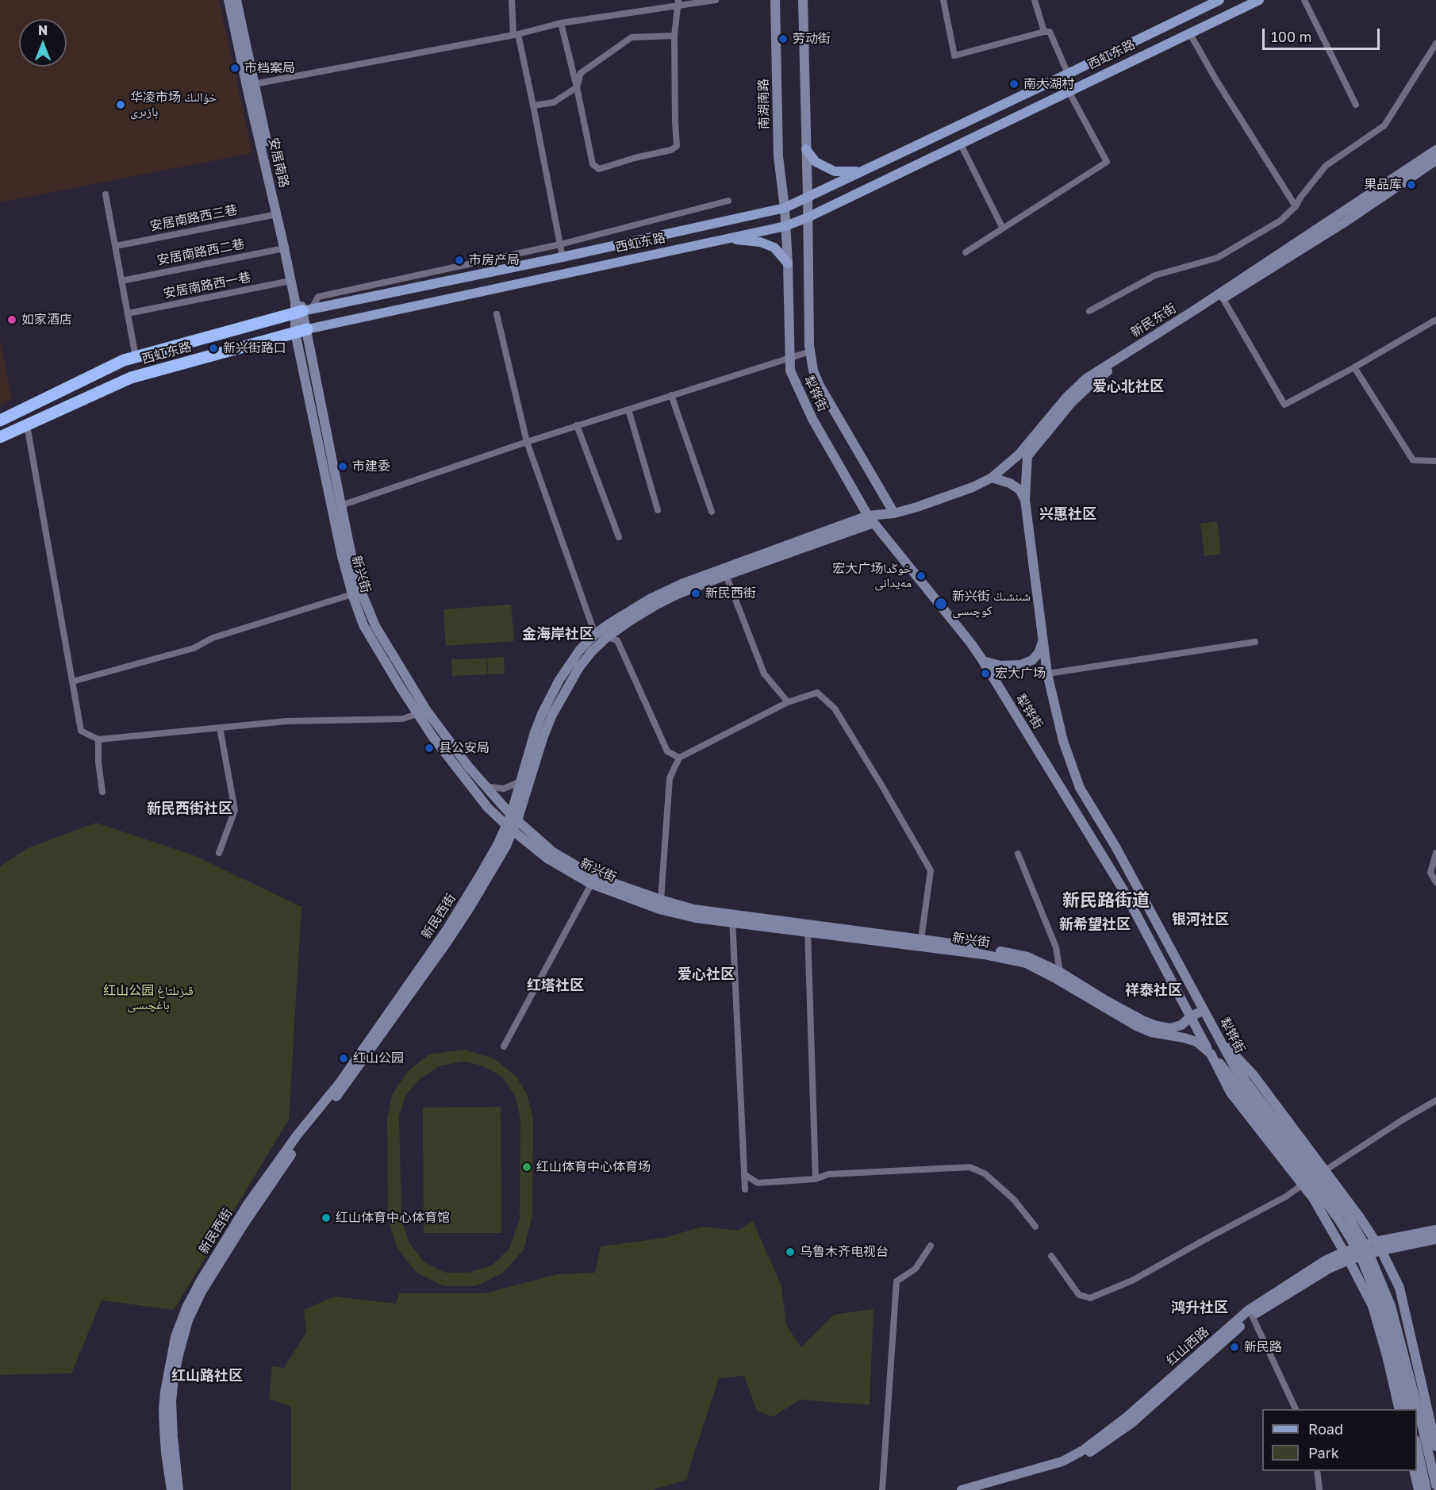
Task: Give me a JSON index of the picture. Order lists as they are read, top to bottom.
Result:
{
  "streets": {
    "highway": ["西虹东路"],
    "main road": [
      "南湖南路",
      "安居南路",
      "新民东街",
      "犁铧街",
      "新兴街",
      "新民西街",
      "红山西路"
    ],
    "street": ["安居南路西三巷", "安居南路西二巷", "安居南路西一巷"]
  },
  "crossings": [
    ["西虹东路", "南湖南路"],
    ["西虹东路", "安居南路"],
    ["西虹东路", "犁铧街"],
    ["西虹东路", "新兴街"],
    ["南湖南路", "犁铧街"],
    ["安居南路", "安居南路西三巷"],
    ["安居南路", "安居南路西二巷"],
    ["安居南路", "安居南路西一巷"],
    ["安居南路", "新兴街"],
    ["新民东街", "犁铧街"],
    ["新民东街", "新民西街"],
    ["犁铧街", "新兴街"],
    ["犁铧街", "新民西街"],
    ["新兴街", "新民西街"]
  ],
  "districts": [
    "爱心北社区",
    "兴惠社区",
    "金海岸社区",
    "新民西街社区",
    "新民路街道",
    "银河社区",
    "新希望社区",
    "爱心社区",
    "红塔社区",
    "祥泰社区",
    "鸿升社区",
    "红山路社区"
  ],
  "parks": ["红山公园 قىزىلتاغ باغچىسى"],
  "places": [
    "劳动街",
    "市档案局",
    "南大湖村",
    "华凌市场 خۇالىڭ بازىرى",
    "果品库",
    "市房产局",
    "如家酒店",
    "新兴街路口",
    "市建委",
    "宏大广场خوڭدا مەيدانى",
    "新民西街",
    "新兴街 شىنشىڭ كوچىسى",
    "宏大广场",
    "县公安局",
    "红山公园",
    "红山体育中心体育场",
    "红山体育中心体育馆",
    "乌鲁木齐电视台",
    "新民路"
  ],
  "legend": ["Road", "Park"],
  "scale_bar": "100 m",
  "north": "top"
}
